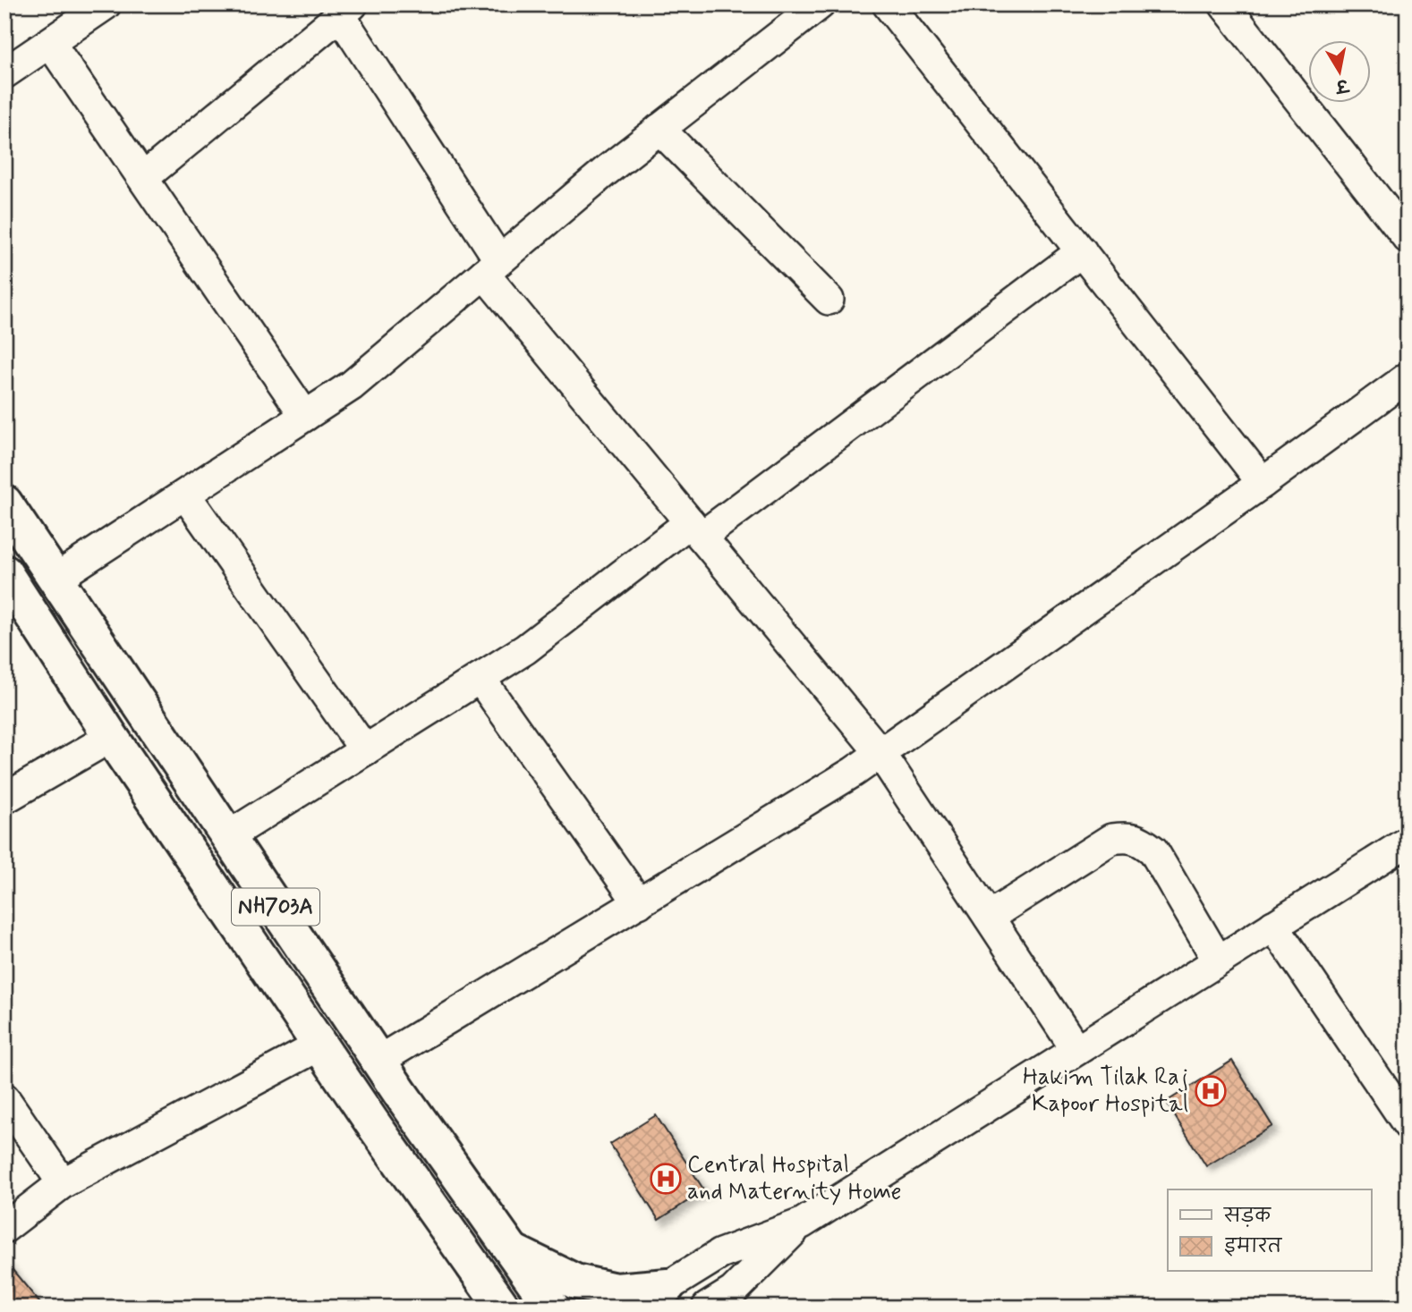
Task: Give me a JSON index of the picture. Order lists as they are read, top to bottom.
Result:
{
  "streets": {
    "highway": ["NH703A"]
  },
  "places": {
    "hospital": ["Hakim Tilak Raj Kapoor Hospital", "Central Hospital and Maternity Home"]
  },
  "legend": ["सड़क", "इमारत"],
  "north": "bottom"
}
